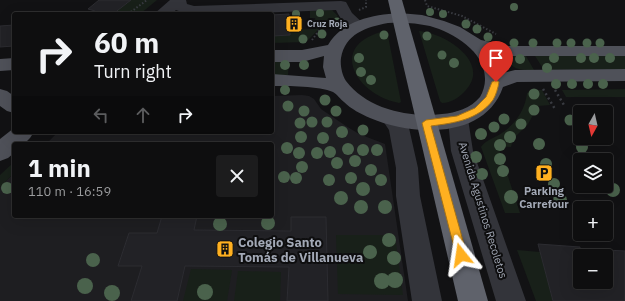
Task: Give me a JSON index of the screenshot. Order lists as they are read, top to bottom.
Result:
{
  "streets": {
    "street": ["Avenida Agustinos Recoletos"]
  },
  "places": {
    "building": ["Cruz Roja", "Colegio Santo Tomás de Villanueva"],
    "parking": ["Parking Carrefour"]
  },
  "north": "bottom",
  "page": {
    "turn": ["60 m", "Turn right"],
    "map_buttons": ["+", "−"],
    "heading": ["1 min", "110 m · 16:59"]
  }
}
